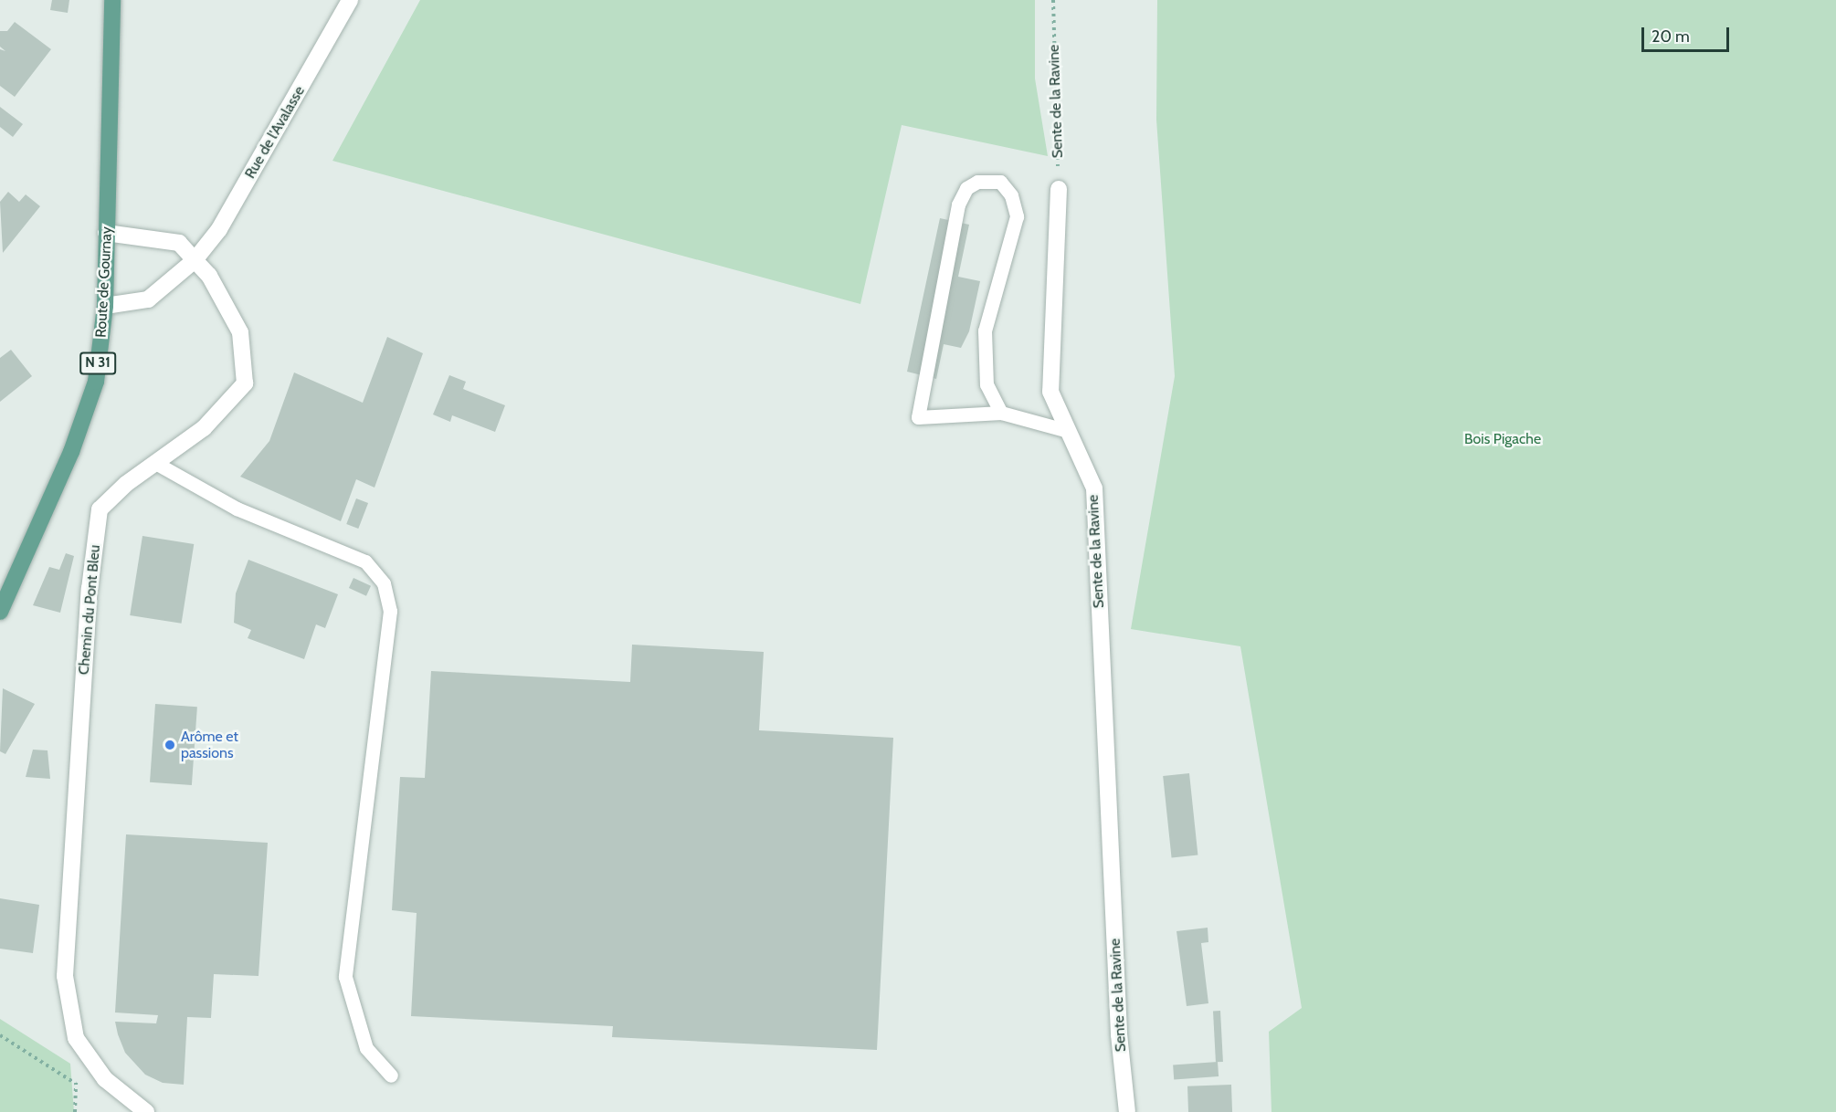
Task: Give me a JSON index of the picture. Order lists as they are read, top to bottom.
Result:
{
  "streets": {
    "main road": ["Route de Gournay", "N 31"],
    "street": ["Sente de la Ravine", "Rue de l'Avalasse", "Chemin du Pont Bleu"]
  },
  "crossings": [
    ["Rue de l'Avalasse", "Route de Gournay"],
    ["Rue de l'Avalasse", "Chemin du Pont Bleu"]
  ],
  "parks": ["Bois Pigache"],
  "places": ["Arôme et passions"],
  "scale_bar": "20 m"
}
